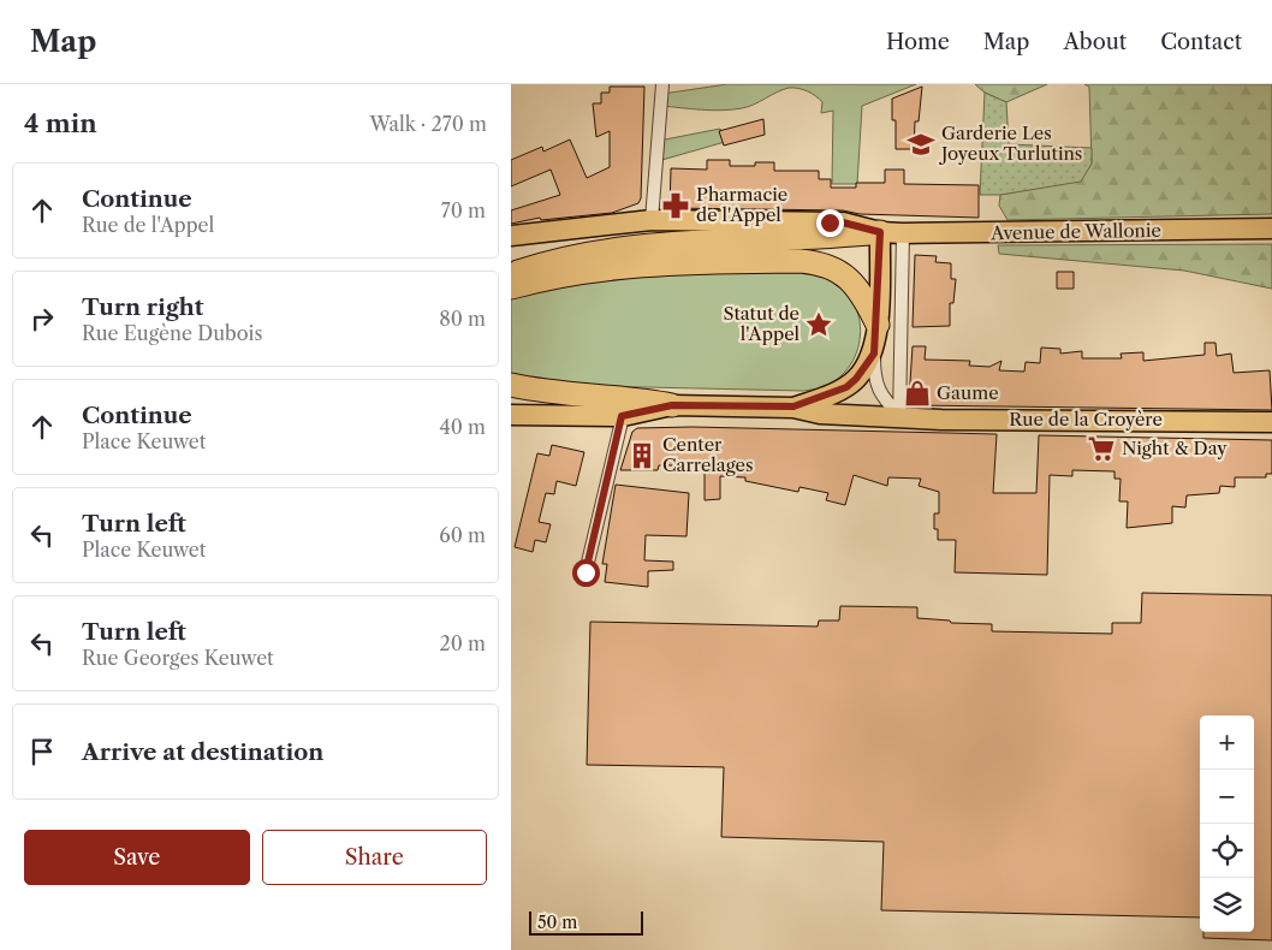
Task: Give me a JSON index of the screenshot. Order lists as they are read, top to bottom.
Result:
{
  "streets": {
    "main road": ["Avenue de Wallonie", "Rue de la Croyère"]
  },
  "places": {
    "school or university": ["Garderie Les Joyeux Turlutins"],
    "pharmacy": ["Pharmacie de l'Appel"],
    "place": ["Statut de l'Appel"],
    "shop": ["Gaume"],
    "supermarket": ["Night & Day"],
    "building": ["Center Carrelages"]
  },
  "scale_bar": "50 m",
  "page": {
    "header": "Map",
    "nav": [
      "Home",
      "Map",
      "About",
      "Contact"
    ],
    "heading": ["4 min", "Walk · 270 m"],
    "list": [
      ["Continue", "Rue de l'Appel", "70 m"],
      ["Turn right", "Rue Eugène Dubois", "80 m"],
      ["Continue", "Place Keuwet", "40 m"],
      ["Turn left", "Place Keuwet", "60 m"],
      ["Turn left", "Rue Georges Keuwet", "20 m"],
      "Arrive at destination"
    ],
    "map_buttons": ["+", "−"],
    "buttons": ["Save", "Share"],
    "scale": "50 m"
  }
}
